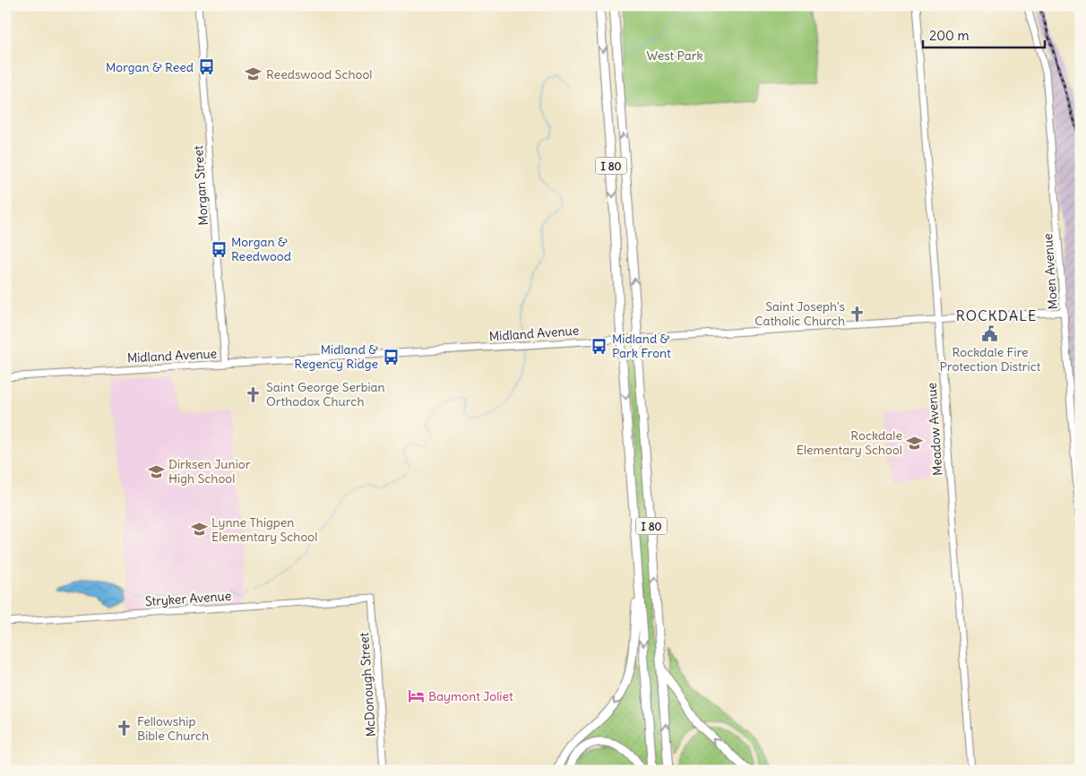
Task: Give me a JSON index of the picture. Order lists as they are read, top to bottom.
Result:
{
  "streets": {
    "highway": ["I 80"],
    "street": [
      "Morgan Street",
      "Moen Avenue",
      "Midland Avenue",
      "Meadow Avenue",
      "Stryker Avenue",
      "McDonough Street"
    ]
  },
  "crossings": [
    ["Morgan Street", "Midland Avenue"],
    ["Moen Avenue", "Midland Avenue"],
    ["Midland Avenue", "Meadow Avenue"],
    ["Stryker Avenue", "McDonough Street"]
  ],
  "districts": ["ROCKDALE"],
  "parks": ["West Park"],
  "places": {
    "bus stop": [
      "Morgan & Reed",
      "Morgan & Reedwood",
      "Midland & Park Front",
      "Midland & Regency Ridge"
    ],
    "school or university": [
      "Reedswood School",
      "Rockdale Elementary School",
      "Dirksen Junior High School",
      "Lynne Thigpen Elementary School"
    ],
    "church": ["Saint Joseph's Catholic Church", "Saint George Serbian Orthodox Church", "Fellowship Bible Church"],
    "public building": ["Rockdale Fire Protection District"],
    "hotel": ["Baymont Joliet"]
  },
  "scale_bar": "200 m"
}
